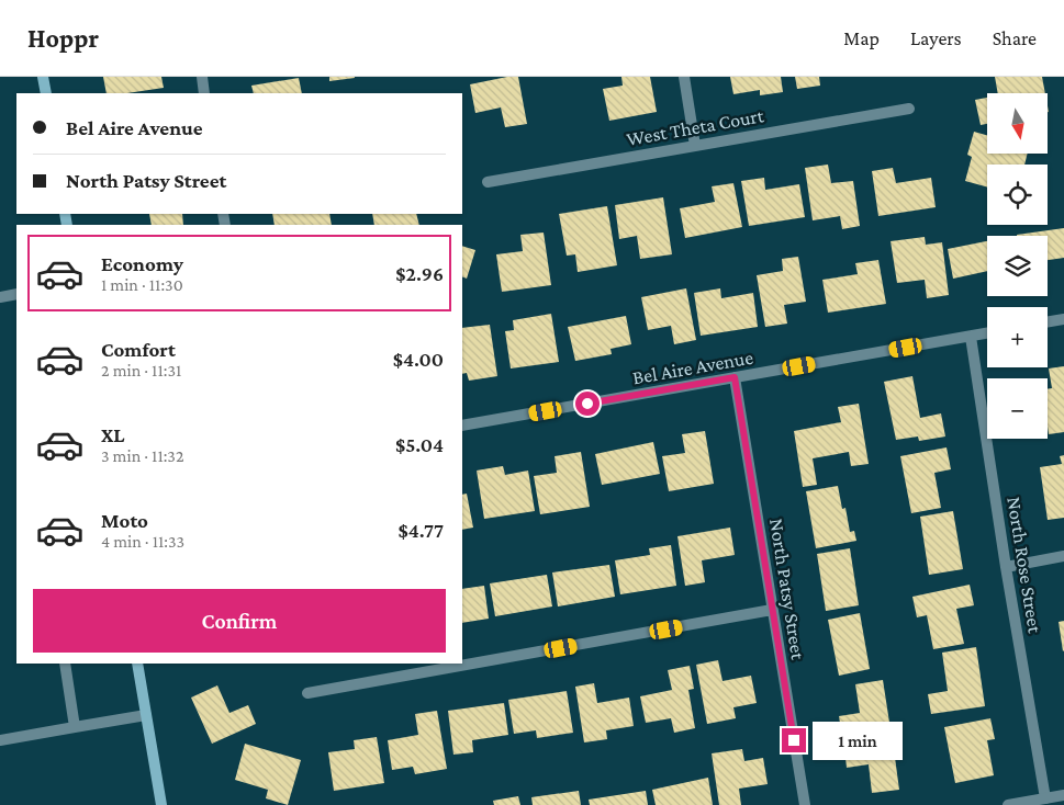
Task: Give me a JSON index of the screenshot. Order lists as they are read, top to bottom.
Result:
{
  "streets": {
    "street": [
      "West Theta Court",
      "Bel Aire Avenue",
      "North Rose Street",
      "North Patsy Street"
    ]
  },
  "crossings": [
    ["Bel Aire Avenue", "North Rose Street"],
    ["Bel Aire Avenue", "North Patsy Street"]
  ],
  "north": "bottom",
  "page": {
    "header": "Hoppr",
    "nav": ["Map", "Layers", "Share"],
    "map_buttons": ["+", "−"],
    "banner": ["Bel Aire Avenue", "North Patsy Street"],
    "list": [
      {
        "name": "Economy",
        "note": "1 min · 11:30",
        "value": "$2.96"
      },
      {
        "name": "Comfort",
        "note": "2 min · 11:31",
        "value": "$4.00"
      },
      {
        "name": "XL",
        "note": "3 min · 11:32",
        "value": "$5.04"
      },
      {
        "name": "Moto",
        "note": "4 min · 11:33",
        "value": "$4.77"
      }
    ],
    "buttons": "Confirm",
    "bubble": "1 min"
  }
}
